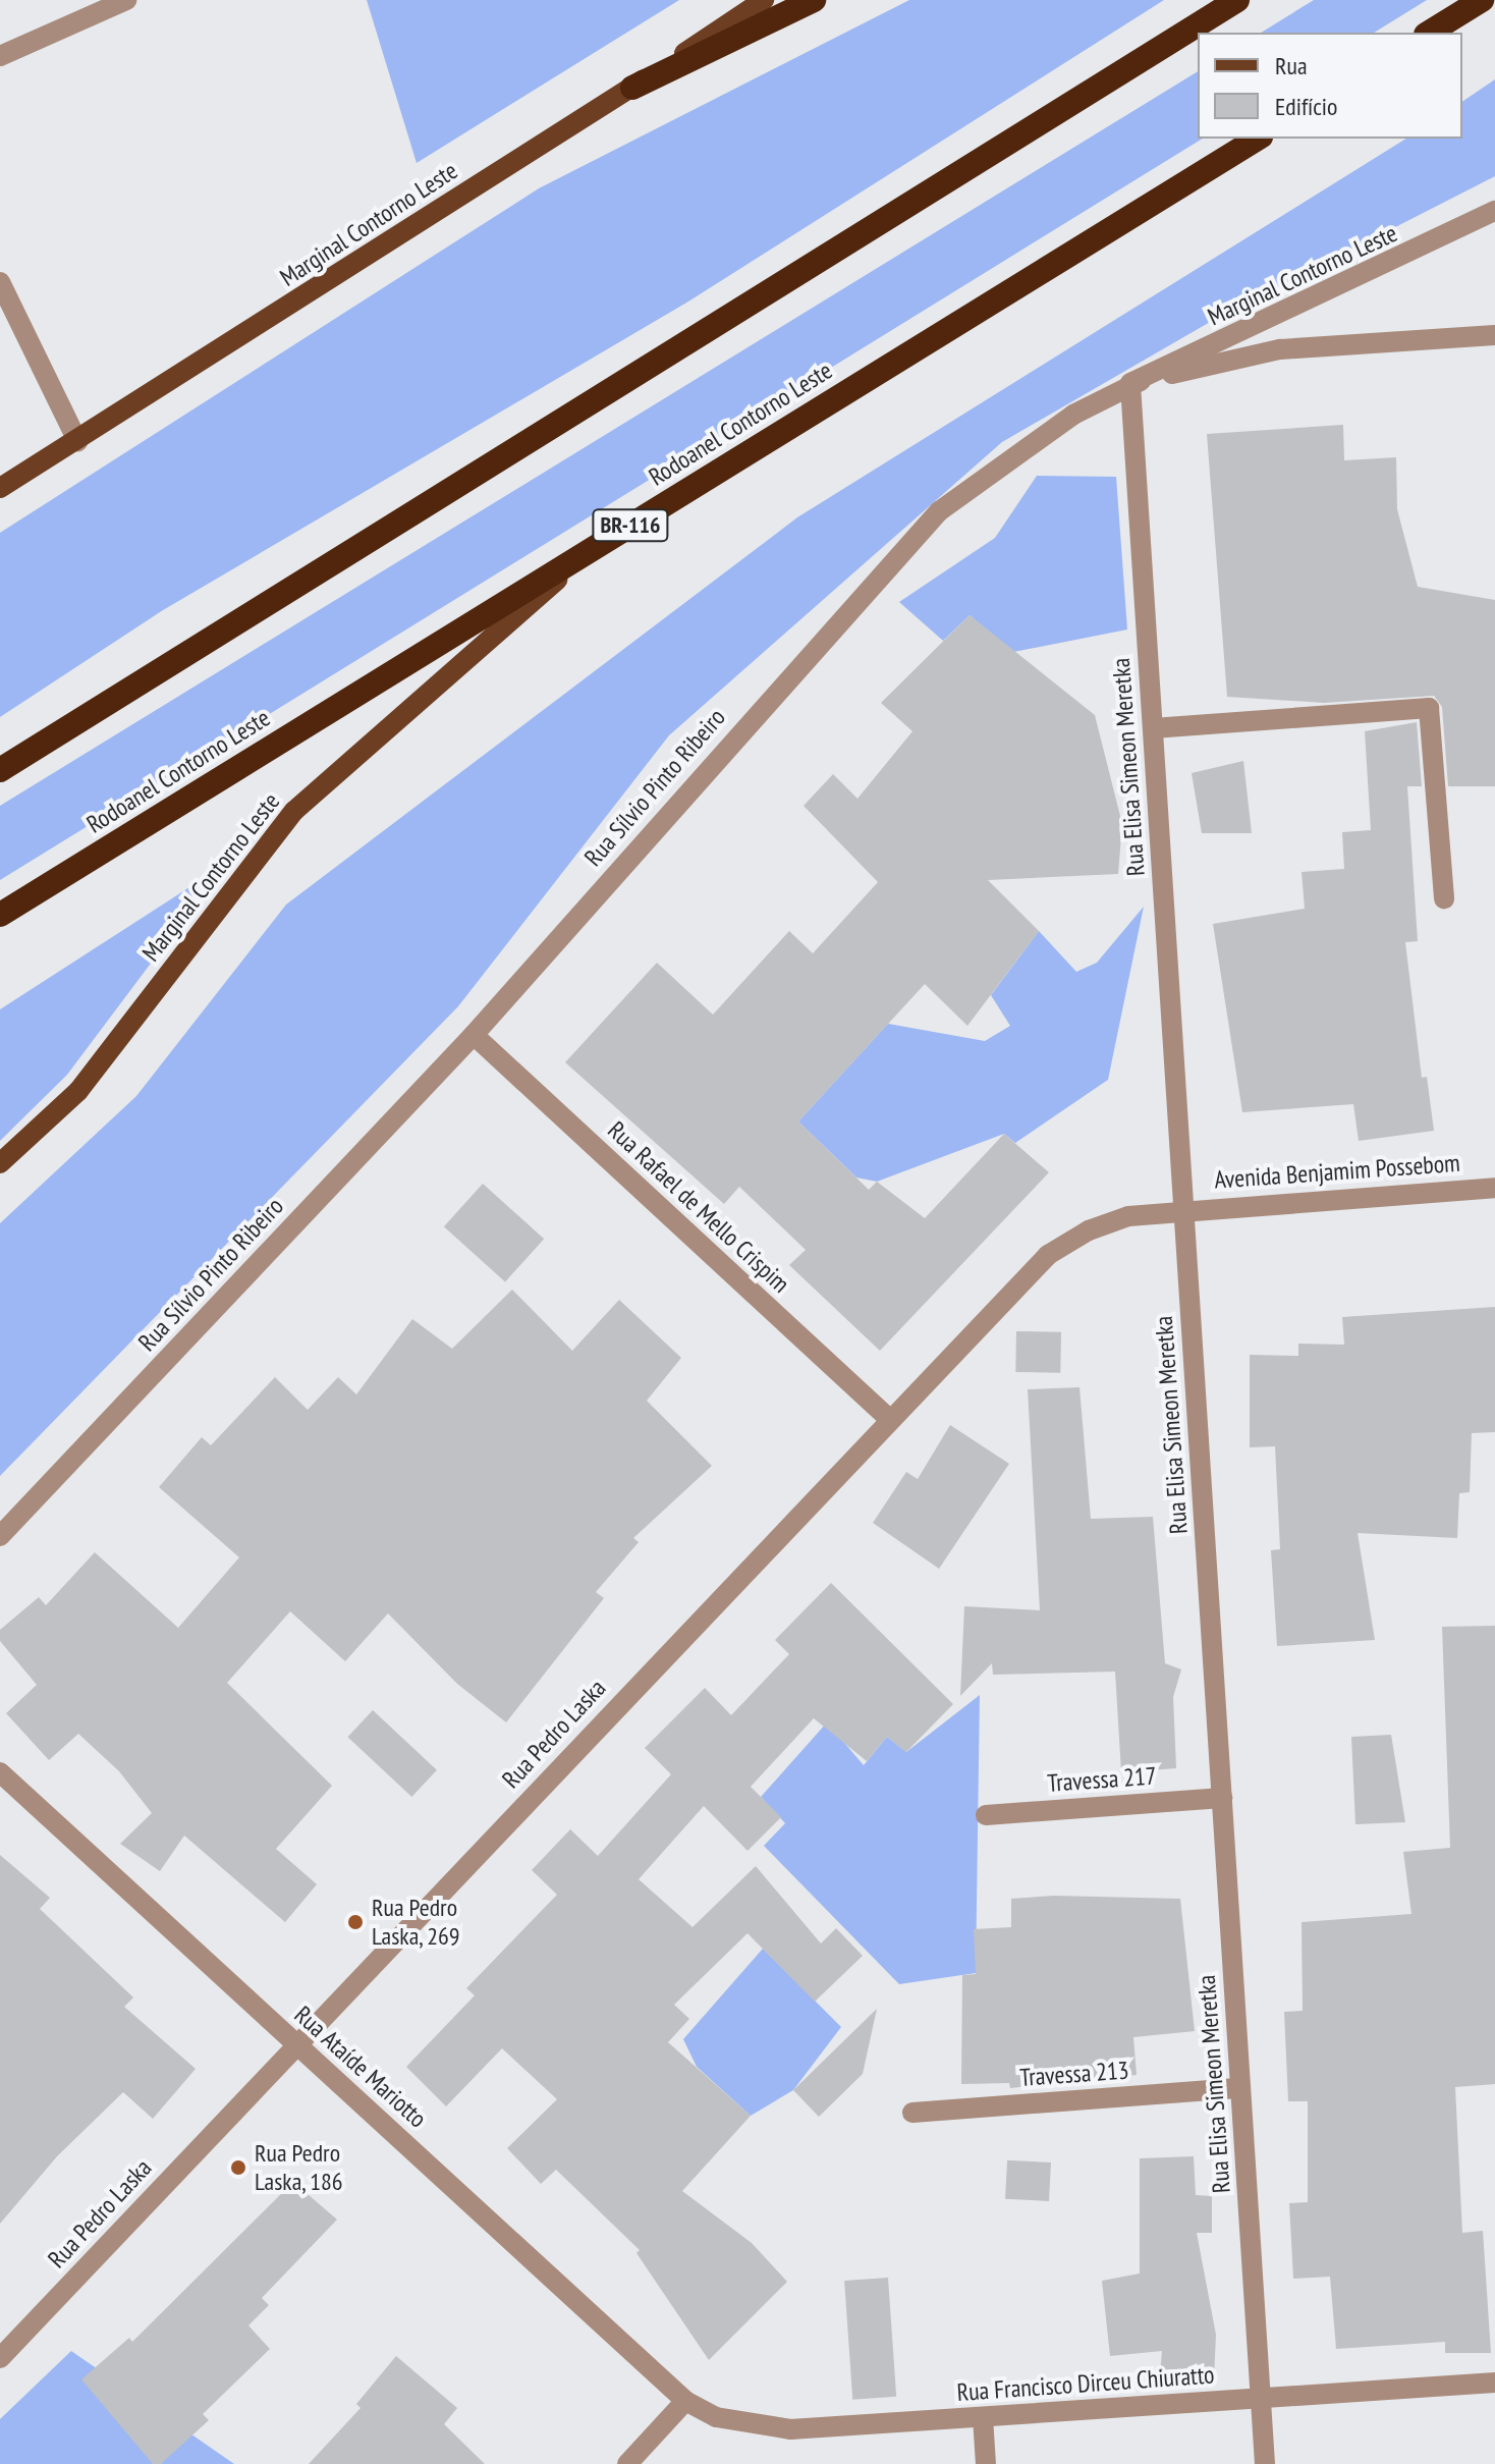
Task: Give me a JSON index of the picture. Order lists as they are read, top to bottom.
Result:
{
  "streets": {
    "highway": ["Rodoanel Contorno Leste", "BR-116"],
    "main road": ["Marginal Contorno Leste"],
    "street": [
      "Rua Elisa Simeon Meretka",
      "Rua Sílvio Pinto Ribeiro",
      "Avenida Benjamim Possebom",
      "Rua Rafael de Mello Crispim",
      "Rua Pedro Laska",
      "Travessa 217",
      "Rua Ataíde Mariotto",
      "Travessa 213",
      "Rua Francisco Dirceu Chiuratto"
    ]
  },
  "crossings": [
    ["Marginal Contorno Leste", "Rodoanel Contorno Leste"],
    ["Marginal Contorno Leste", "Rua Elisa Simeon Meretka"],
    ["Marginal Contorno Leste", "Rua Sílvio Pinto Ribeiro"],
    ["Rua Elisa Simeon Meretka", "Rua Sílvio Pinto Ribeiro"],
    ["Rua Elisa Simeon Meretka", "Avenida Benjamim Possebom"],
    ["Rua Elisa Simeon Meretka", "Rua Pedro Laska"],
    ["Rua Elisa Simeon Meretka", "Travessa 217"],
    ["Rua Elisa Simeon Meretka", "Travessa 213"],
    ["Rua Elisa Simeon Meretka", "Rua Francisco Dirceu Chiuratto"],
    ["Rua Sílvio Pinto Ribeiro", "Rua Rafael de Mello Crispim"],
    ["Avenida Benjamim Possebom", "Rua Pedro Laska"],
    ["Rua Rafael de Mello Crispim", "Rua Pedro Laska"],
    ["Rua Pedro Laska", "Rua Ataíde Mariotto"],
    ["Rua Ataíde Mariotto", "Rua Francisco Dirceu Chiuratto"]
  ],
  "places": ["Rua Pedro Laska, 269", "Rua Pedro Laska, 186"],
  "legend": ["Rua", "Edifício"]
}
